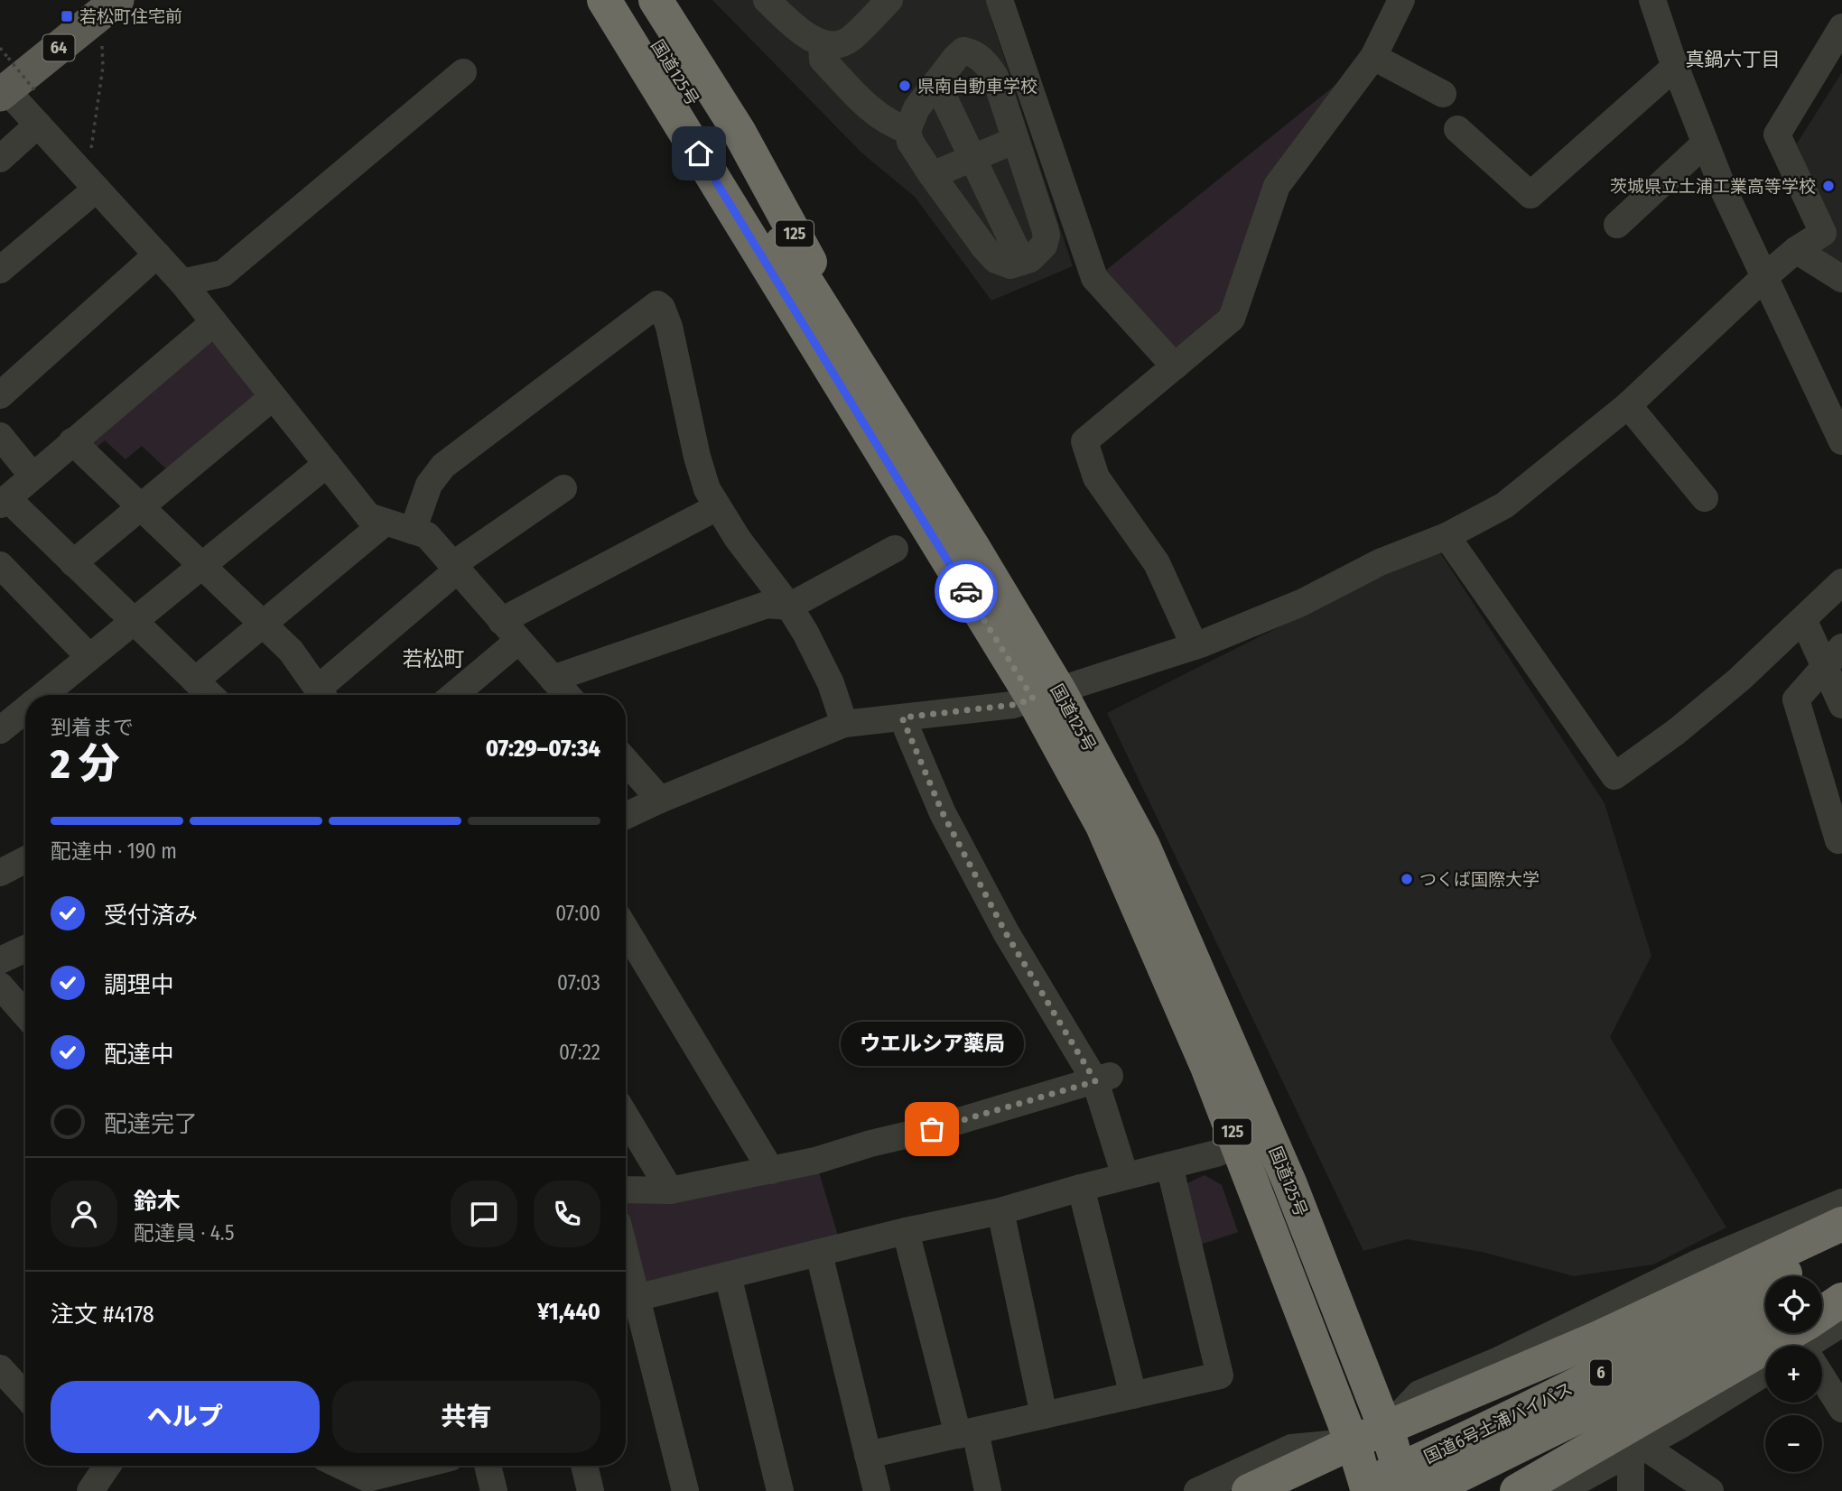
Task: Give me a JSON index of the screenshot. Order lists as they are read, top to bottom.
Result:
{
  "streets": {
    "highway": [
      "国道125号",
      "125",
      "6",
      "国道6号土浦バイパス"
    ],
    "main road": ["64"]
  },
  "crossings": [
    ["国道125号", "125"],
    ["国道125号", "国道6号土浦バイパス"]
  ],
  "districts": ["真鍋六丁目", "若松町"],
  "places": {
    "transit": ["若松町住宅前"],
    "other": [
      "県南自動車学校",
      "茨城県立土浦工業高等学校",
      "つくば国際大学",
      "ウエルシア薬局"
    ]
  },
  "page": {
    "heading": ["2 分", "到着まで", "07:29–07:34"],
    "panel": [
      "鈴木",
      "配達員 · 4.5",
      "注文 #4178",
      "¥1,440"
    ],
    "bar": "配達中 · 190 m",
    "list": [
      ["受付済み", "07:00"],
      ["調理中", "07:03"],
      ["配達中", "07:22"],
      "配達完了"
    ],
    "bubble": "ウエルシア薬局",
    "map_buttons": ["+", "−"],
    "buttons": ["ヘルプ", "共有"]
  }
}
